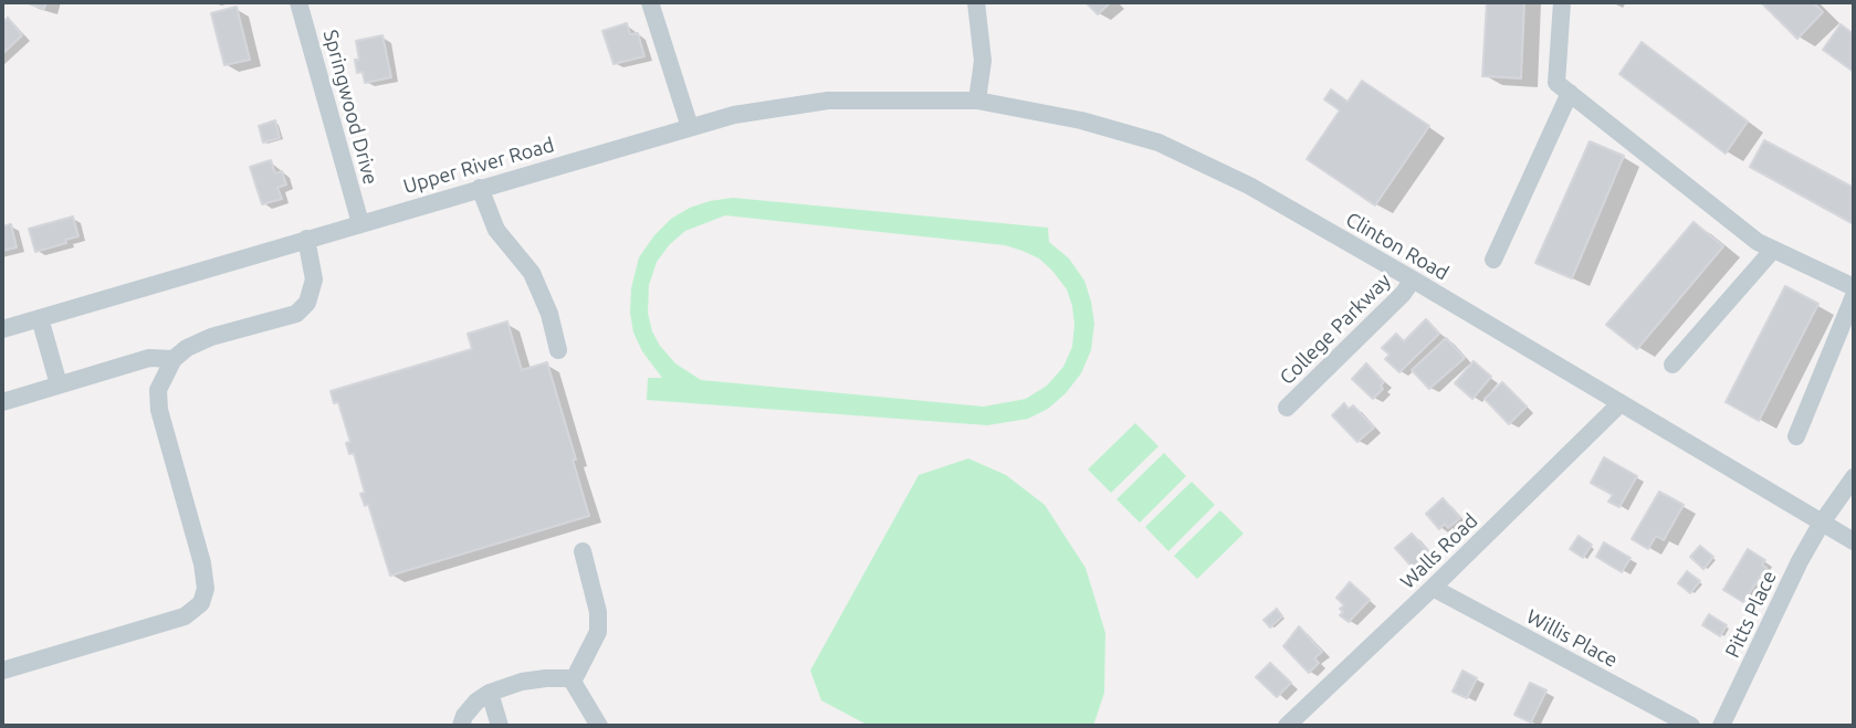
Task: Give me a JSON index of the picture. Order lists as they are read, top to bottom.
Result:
{
  "streets": {
    "street": [
      "Springwood Drive",
      "Upper River Road",
      "Clinton Road",
      "College Parkway",
      "Walls Road",
      "Pitts Place",
      "Willis Place"
    ]
  },
  "crossings": [
    ["Springwood Drive", "Upper River Road"],
    ["Upper River Road", "Clinton Road"],
    ["Clinton Road", "College Parkway"],
    ["Clinton Road", "Walls Road"],
    ["Clinton Road", "Pitts Place"],
    ["Walls Road", "Willis Place"]
  ]
}
